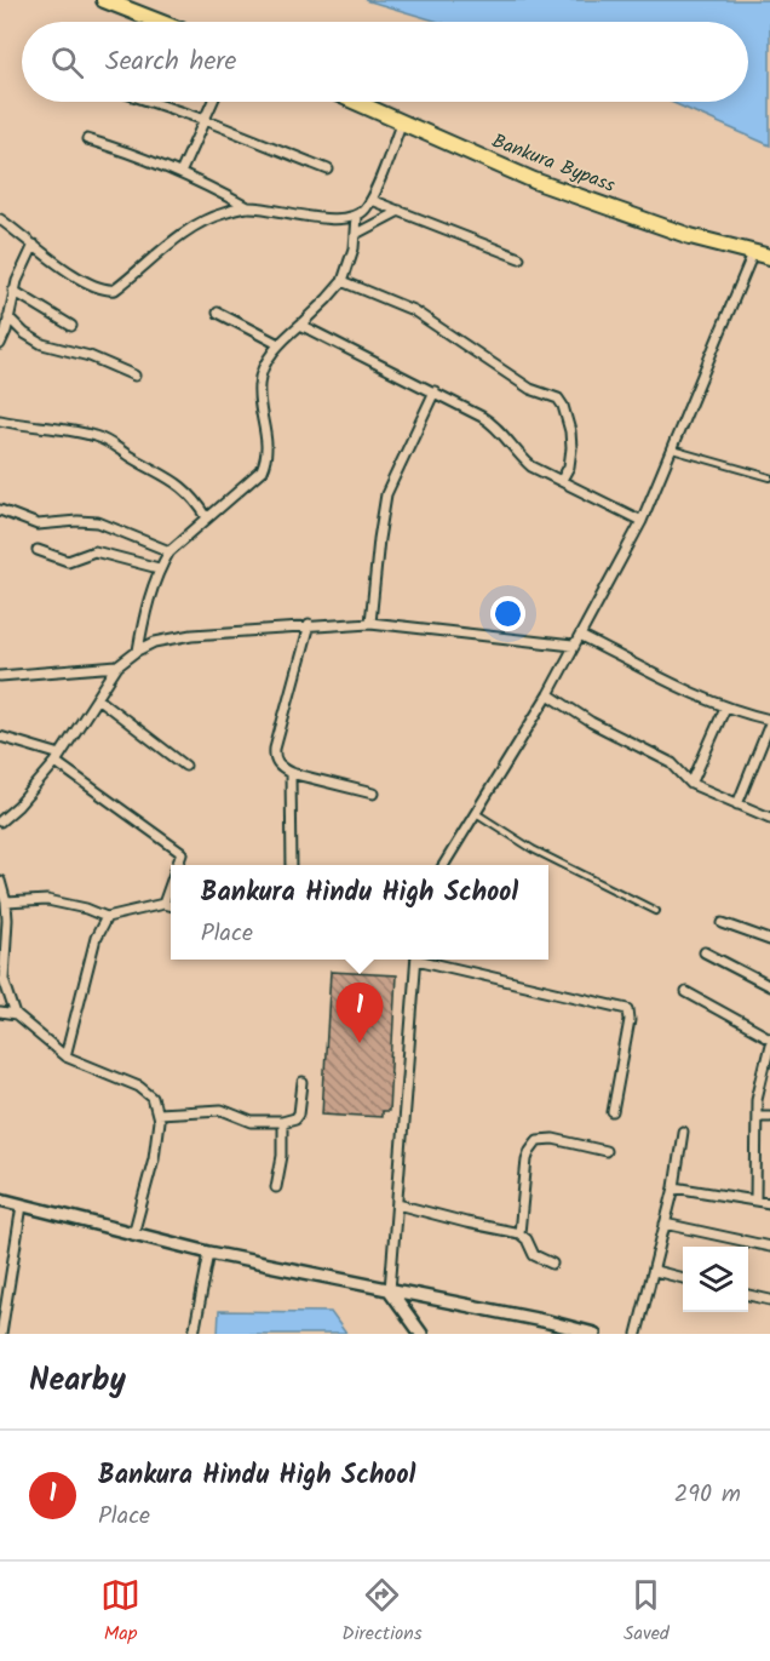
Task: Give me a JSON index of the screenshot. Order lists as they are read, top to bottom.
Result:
{
  "streets": {
    "highway": ["Bankura Bypass"]
  },
  "page": {
    "search": "Search here",
    "popup": ["Bankura Hindu High School", "Place"],
    "pins": "1",
    "heading": "Nearby",
    "list": [
      {
        "mark": "1",
        "name": "Bankura Hindu High School",
        "note": "Place",
        "value": "290 m"
      }
    ],
    "nav": ["Map", "Directions", "Saved"]
  }
}
